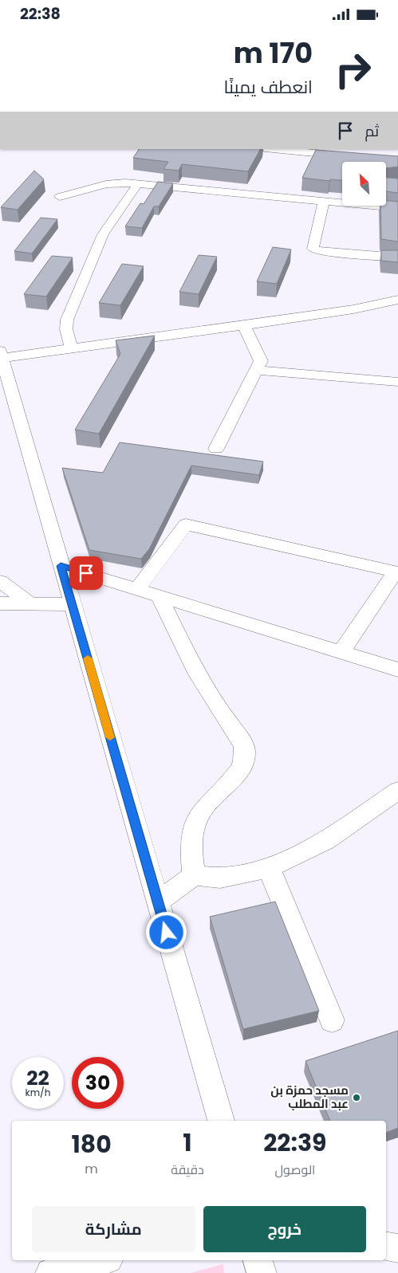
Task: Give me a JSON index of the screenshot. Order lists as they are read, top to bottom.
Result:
{
  "places": ["مسجد حمزة بن عبد المطلب"],
  "north": "top left",
  "page": {
    "status": "22:38",
    "turn": ["170 m", "انعطف يمينًا"],
    "then": "ثم",
    "speed": "22 km/h",
    "limit": "30",
    "eta": [
      "22:39",
      "الوصول",
      "1",
      "دقيقة",
      "180",
      "m"
    ],
    "buttons": ["خروج", "مشاركة"]
  }
}
